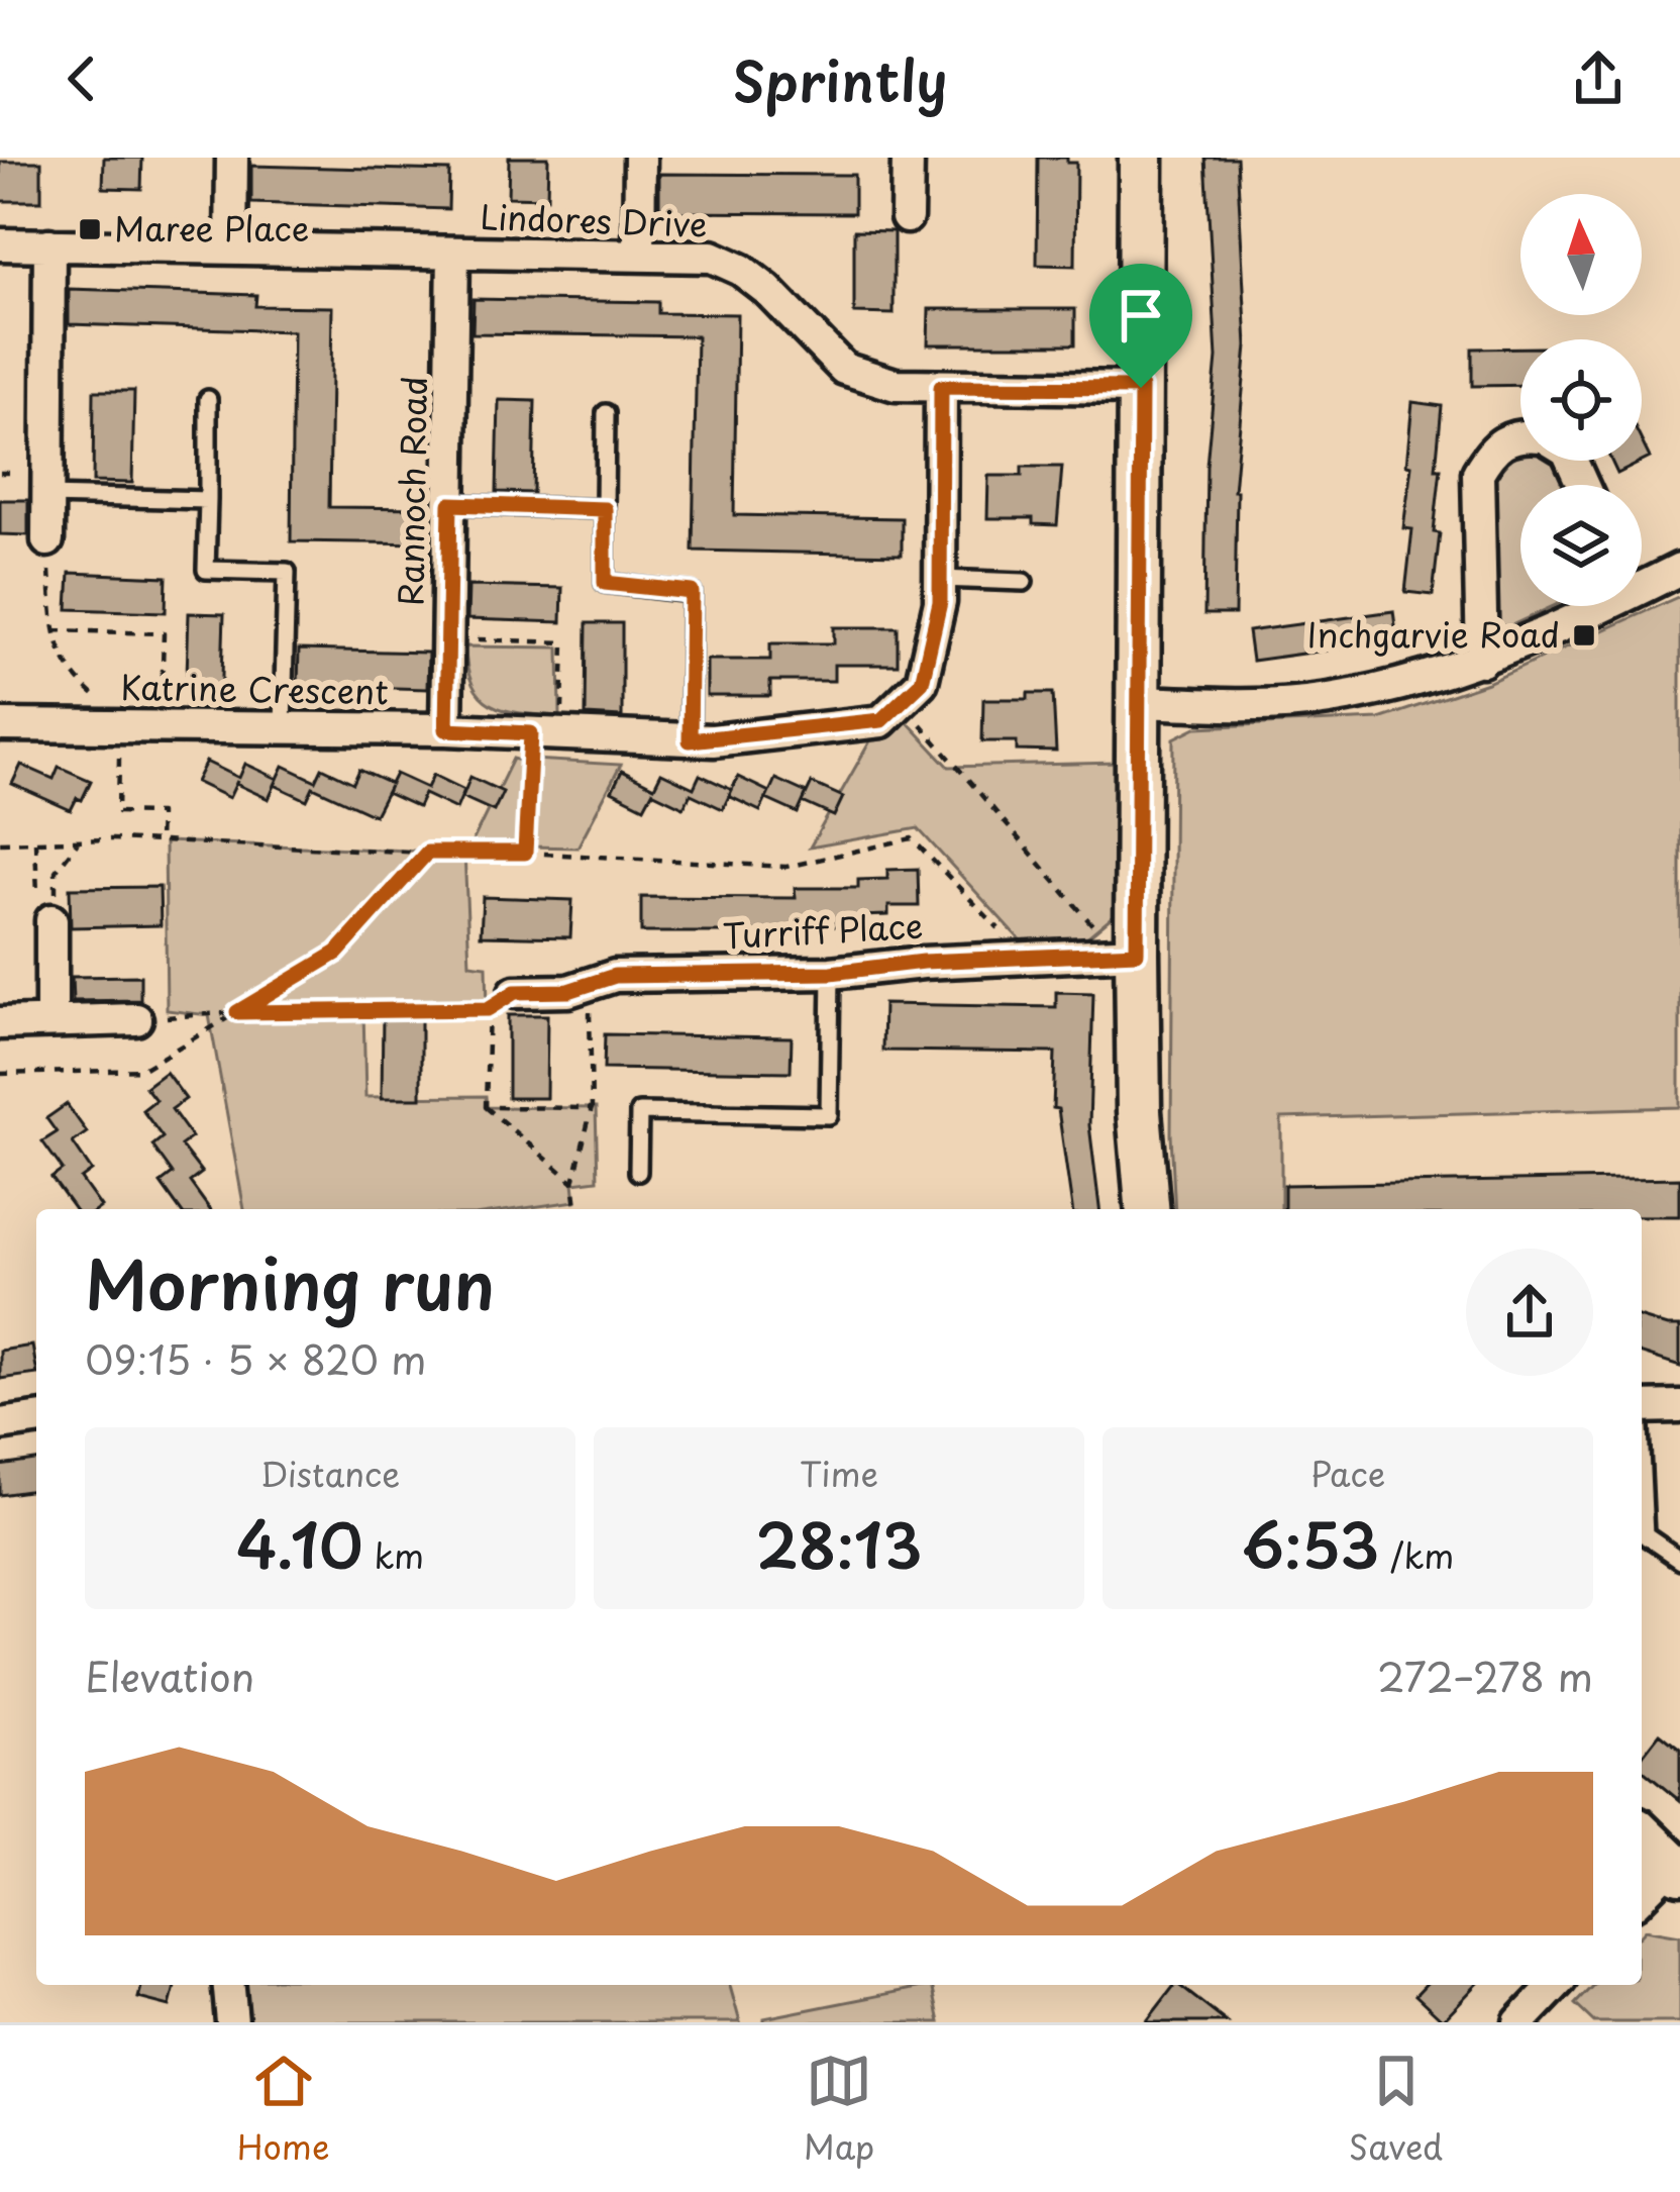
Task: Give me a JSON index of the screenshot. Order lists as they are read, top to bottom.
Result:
{
  "streets": {
    "street": [
      "Lindores Drive",
      "Rannoch Road",
      "Katrine Crescent",
      "Turriff Place"
    ]
  },
  "crossings": [
    ["Lindores Drive", "Rannoch Road"],
    ["Rannoch Road", "Katrine Crescent"]
  ],
  "places": {
    "transit": ["Maree Place", "Inchgarvie Road"]
  },
  "north": "top",
  "page": {
    "header": "Sprintly",
    "heading": ["Morning run", "09:15 · 5 × 820 m"],
    "stats": [
      ["Distance", "4.10 km"],
      ["Time", "28:13"],
      ["Pace", "6:53 /km"]
    ],
    "chart": ["Elevation", "272–278 m"],
    "tabs": ["Home", "Map", "Saved"]
  }
}
